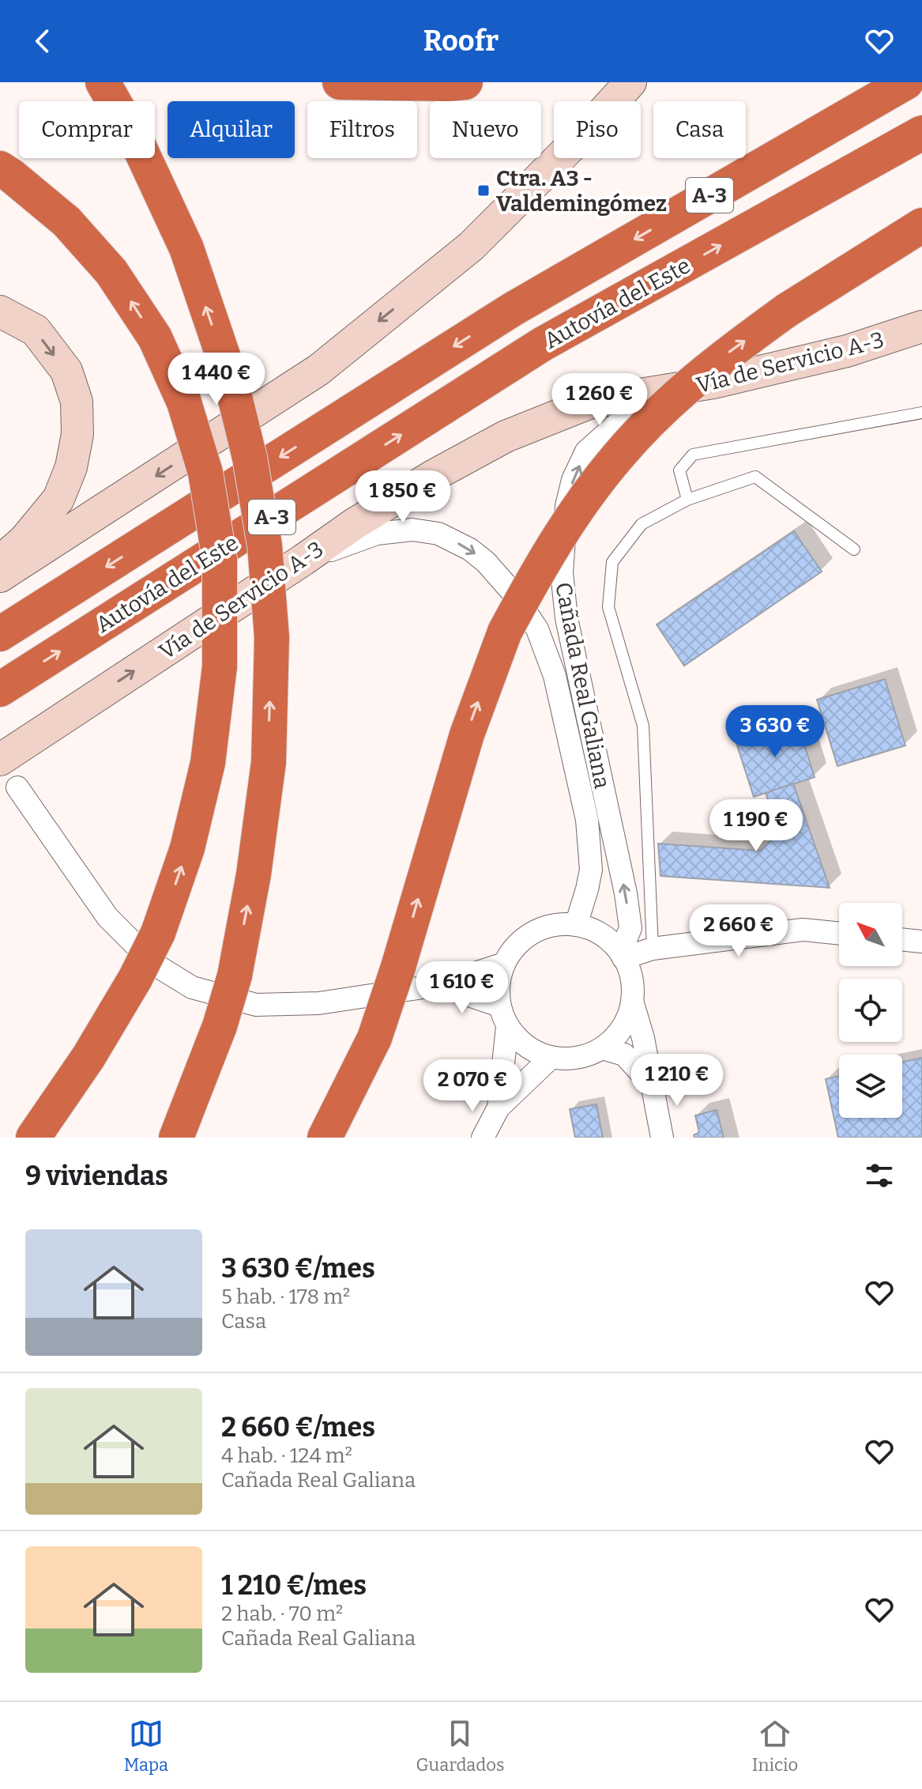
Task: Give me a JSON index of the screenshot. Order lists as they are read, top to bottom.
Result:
{
  "streets": {
    "highway": ["A-3", "Autovía del Este"],
    "main road": ["Vía de Servicio A-3"],
    "street": ["Cañada Real Galiana"]
  },
  "crossings": [
    ["Vía de Servicio A-3", "Cañada Real Galiana"]
  ],
  "places": {
    "transit": ["Ctra. A3 - Valdemingómez"]
  },
  "north": "top left",
  "page": {
    "header": "Roofr",
    "chip": [
      "Comprar",
      "Alquilar",
      "Filtros",
      "Nuevo",
      "Piso",
      "Casa"
    ],
    "price": [
      "1 440 €",
      "1 260 €",
      "1 850 €",
      "3 630 €",
      "1 190 €",
      "2 660 €",
      "1 610 €",
      "1 210 €",
      "2 070 €"
    ],
    "heading": "9 viviendas",
    "list": [
      {
        "name": "3 630 €/mes",
        "note": "5 hab. · 178 m² · Casa"
      },
      {
        "name": "2 660 €/mes",
        "note": "4 hab. · 124 m² · Cañada Real Galiana"
      },
      {
        "name": "1 210 €/mes",
        "note": "2 hab. · 70 m² · Cañada Real Galiana"
      }
    ],
    "tabs": ["Mapa", "Guardados", "Inicio"]
  }
}
